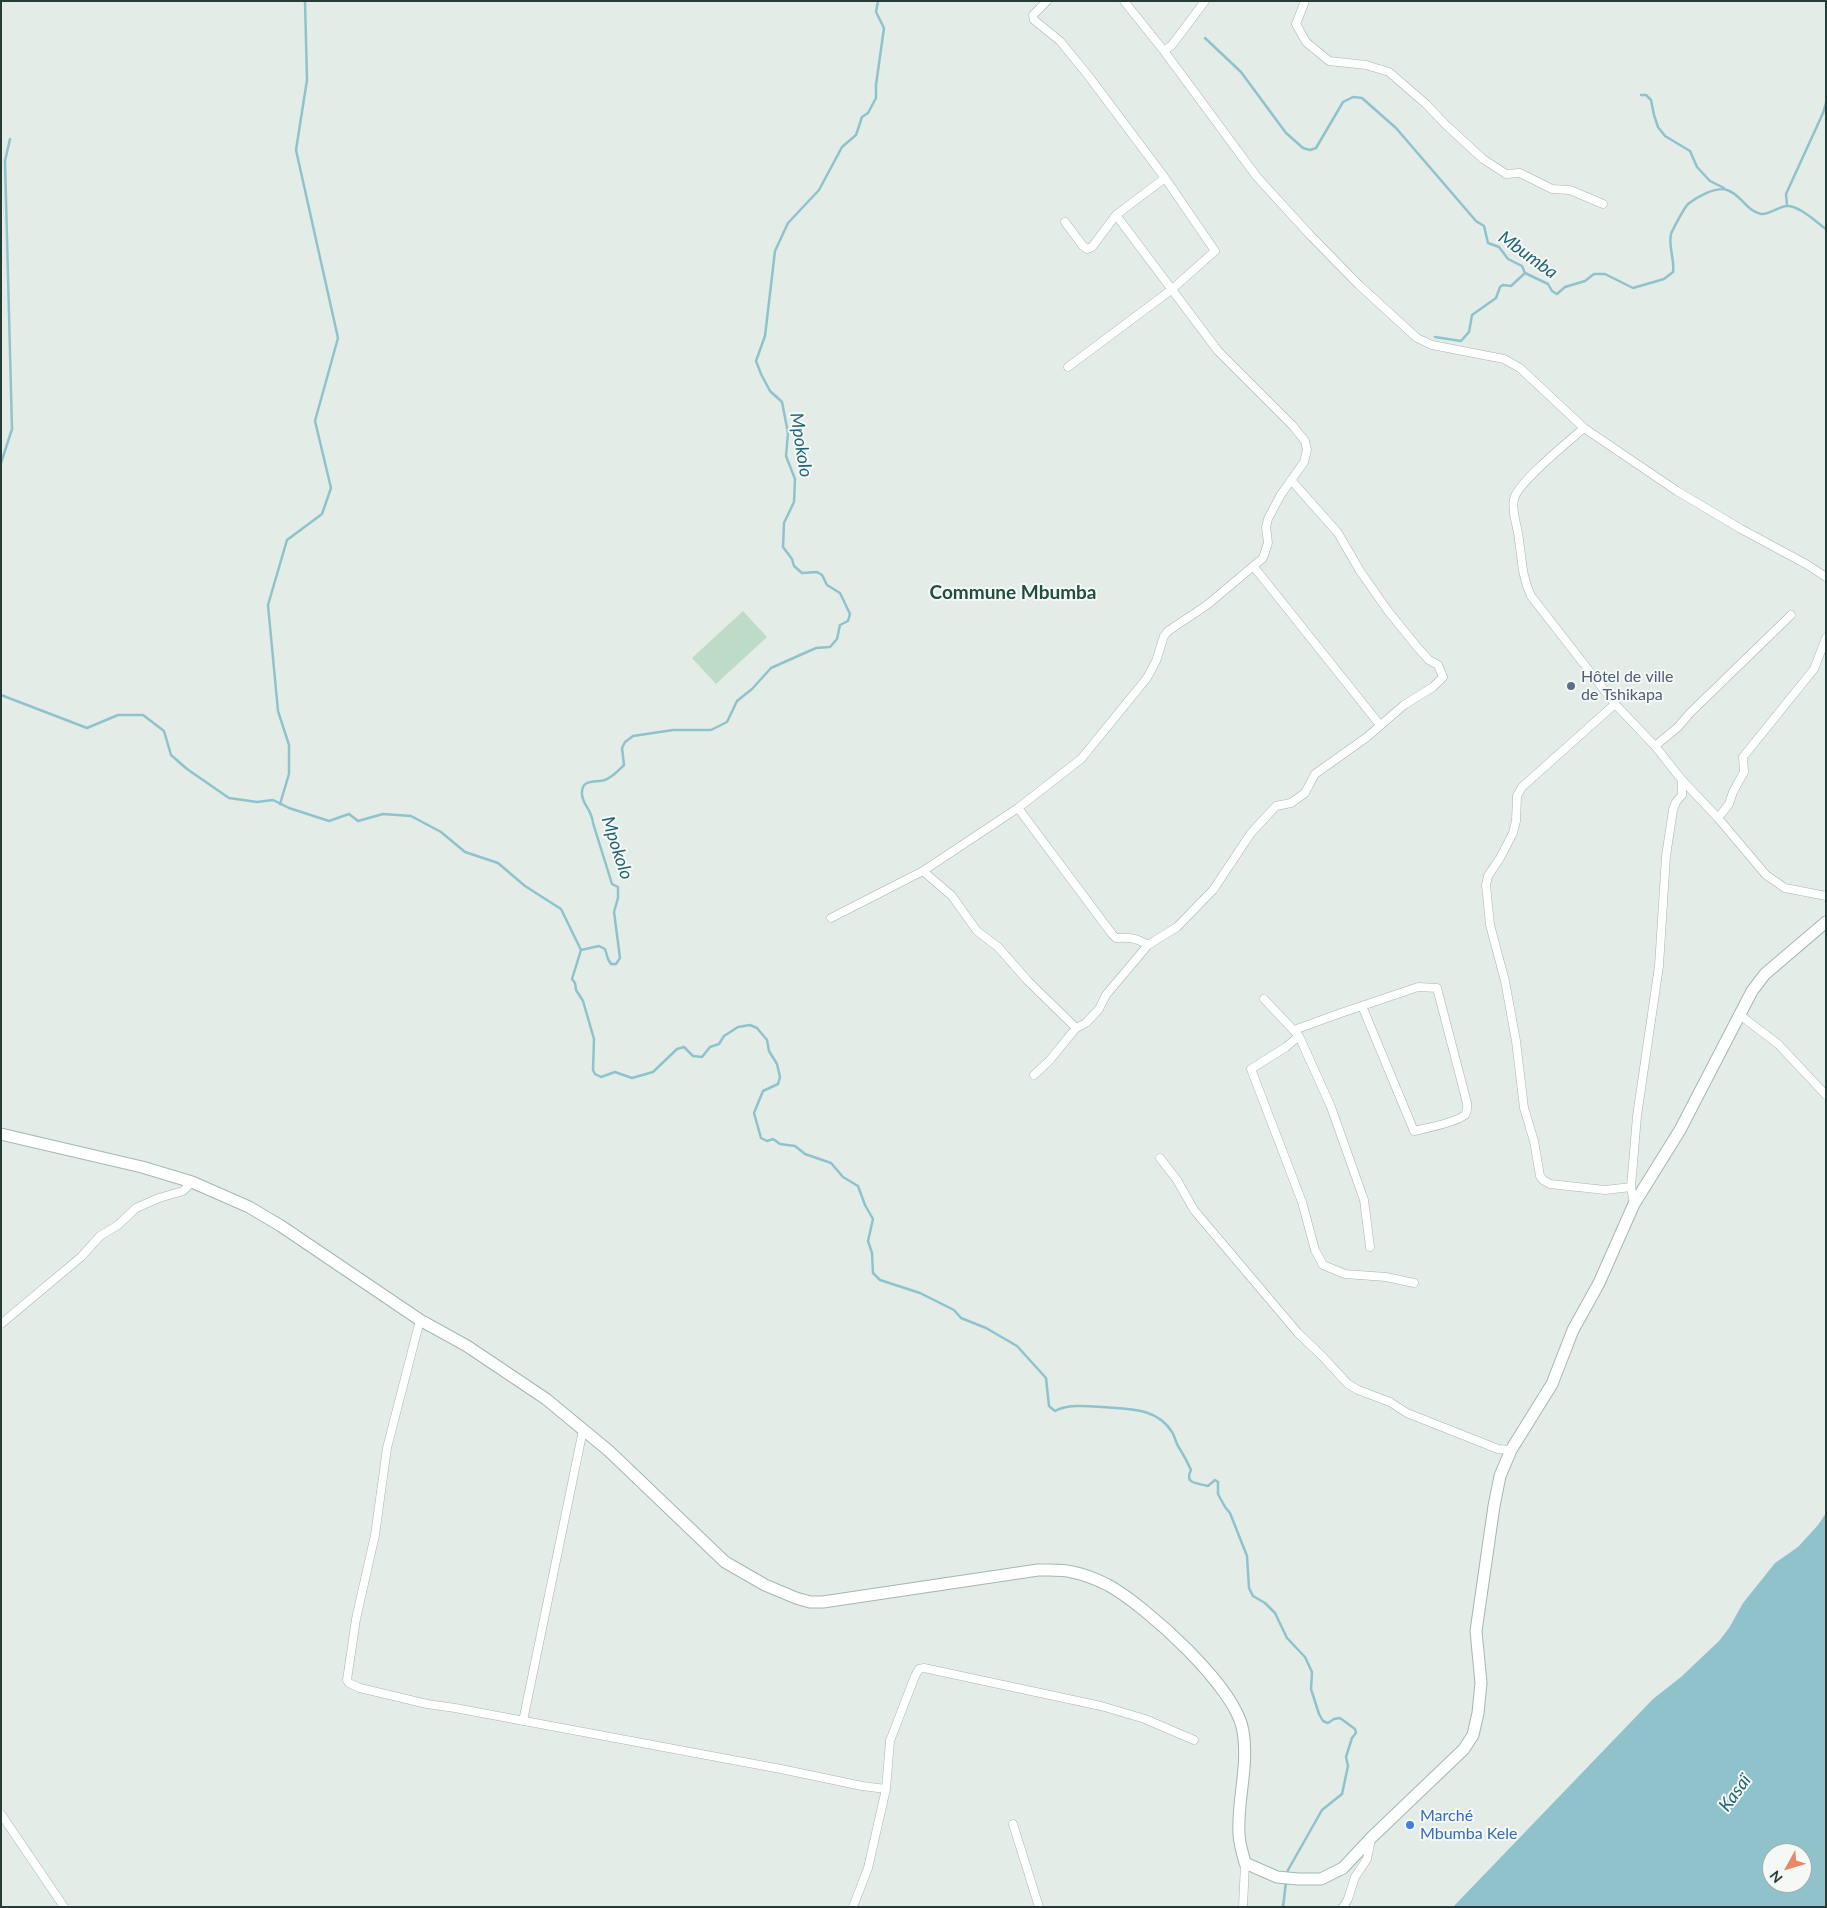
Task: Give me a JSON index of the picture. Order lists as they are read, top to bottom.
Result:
{
  "districts": ["Commune Mbumba"],
  "water": ["Mbumba", "Mpokolo", "Kasaï"],
  "places": ["Hôtel de ville de Tshikapa", "Marché Mbumba Kele"],
  "north": "bottom left"
}
